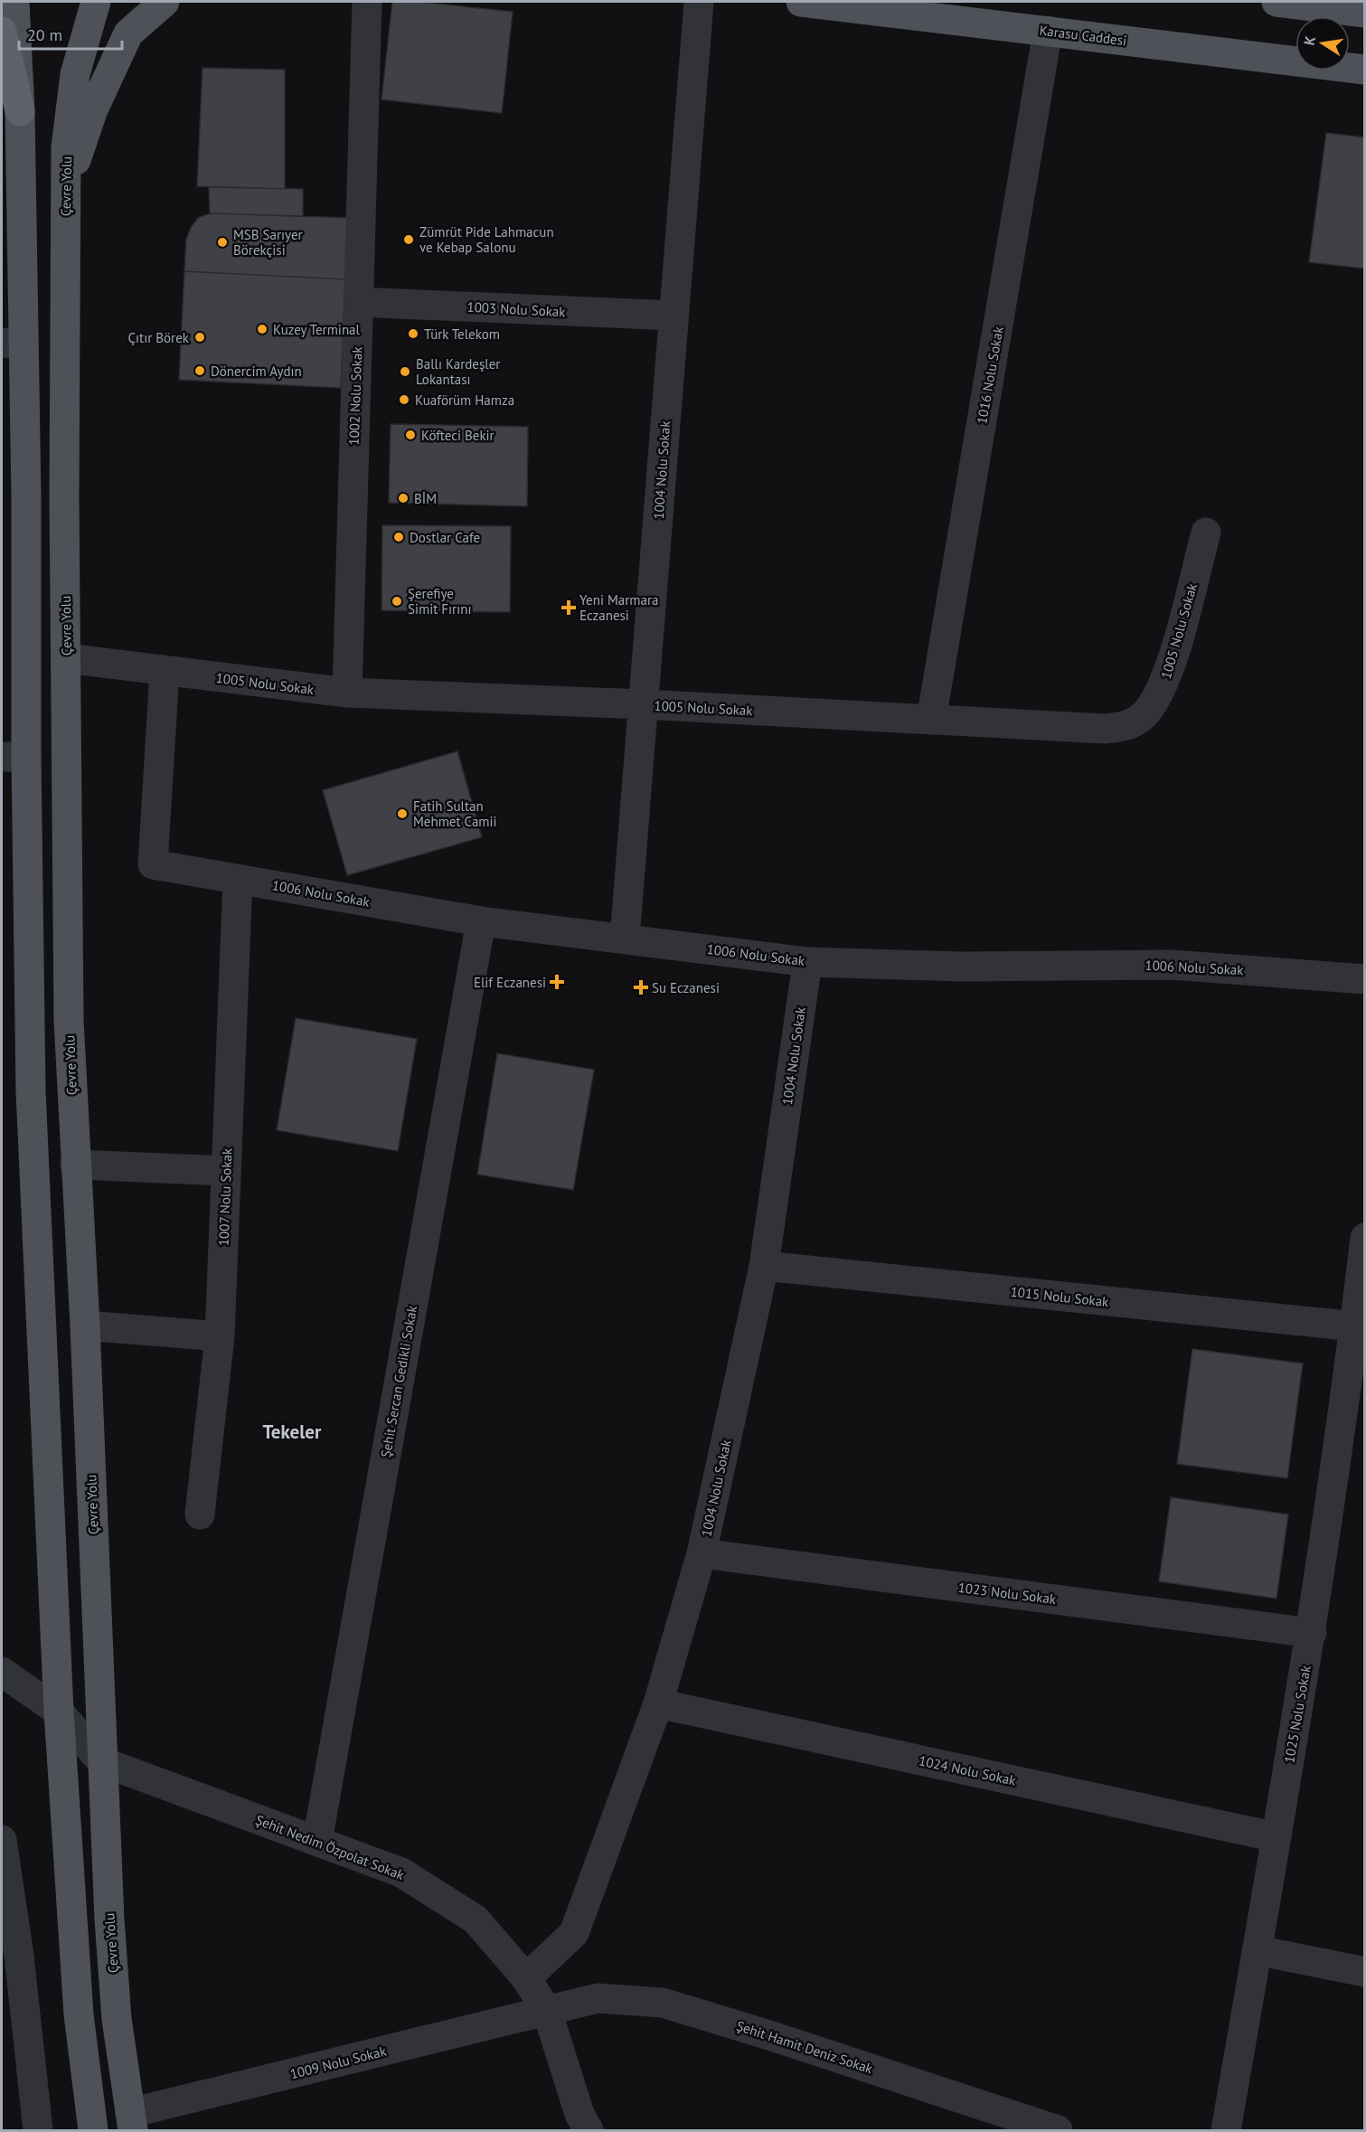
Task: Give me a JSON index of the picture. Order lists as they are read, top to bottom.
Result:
{
  "streets": {
    "main road": ["Karasu Caddesi", "Çevre Yolu"],
    "street": [
      "1003 Nolu Sokak",
      "1016 Nolu Sokak",
      "1002 Nolu Sokak",
      "1004 Nolu Sokak",
      "1005 Nolu Sokak",
      "1006 Nolu Sokak",
      "1007 Nolu Sokak",
      "1015 Nolu Sokak",
      "Şehit Sercan Gedikli Sokak",
      "1023 Nolu Sokak",
      "1025 Nolu Sokak",
      "1024 Nolu Sokak",
      "Şehit Nedim Özpolat Sokak",
      "Şehit Hamit Deniz Sokak",
      "1009 Nolu Sokak"
    ]
  },
  "crossings": [
    ["Karasu Caddesi", "1016 Nolu Sokak"],
    ["Çevre Yolu", "1005 Nolu Sokak"],
    ["Çevre Yolu", "Şehit Nedim Özpolat Sokak"],
    ["Çevre Yolu", "1009 Nolu Sokak"],
    ["1003 Nolu Sokak", "1002 Nolu Sokak"],
    ["1003 Nolu Sokak", "1004 Nolu Sokak"],
    ["1016 Nolu Sokak", "1005 Nolu Sokak"],
    ["1002 Nolu Sokak", "1005 Nolu Sokak"],
    ["1004 Nolu Sokak", "1005 Nolu Sokak"],
    ["1004 Nolu Sokak", "1006 Nolu Sokak"],
    ["1004 Nolu Sokak", "1015 Nolu Sokak"],
    ["1004 Nolu Sokak", "1023 Nolu Sokak"],
    ["1004 Nolu Sokak", "1024 Nolu Sokak"],
    ["1004 Nolu Sokak", "Şehit Nedim Özpolat Sokak"],
    ["1005 Nolu Sokak", "1006 Nolu Sokak"],
    ["1006 Nolu Sokak", "1007 Nolu Sokak"],
    ["1006 Nolu Sokak", "Şehit Sercan Gedikli Sokak"],
    ["1015 Nolu Sokak", "1025 Nolu Sokak"],
    ["Şehit Sercan Gedikli Sokak", "Şehit Nedim Özpolat Sokak"],
    ["1023 Nolu Sokak", "1025 Nolu Sokak"],
    ["1025 Nolu Sokak", "1024 Nolu Sokak"],
    ["Şehit Nedim Özpolat Sokak", "Şehit Hamit Deniz Sokak"],
    ["Şehit Nedim Özpolat Sokak", "1009 Nolu Sokak"],
    ["Şehit Hamit Deniz Sokak", "1009 Nolu Sokak"]
  ],
  "districts": ["Tekeler"],
  "places": {
    "other": [
      "Zümrüt Pide Lahmacun ve Kebap Salonu",
      "MSB Sarıyer Börekçisi",
      "Kuzey Terminal",
      "Türk Telekom",
      "Çıtır Börek",
      "Dönercim Aydın",
      "Ballı Kardeşler Lokantası",
      "Kuaförüm Hamza",
      "Köfteci Bekir",
      "BİM",
      "Dostlar Cafe",
      "Şerefiye Simit Fırını",
      "Fatih Sultan Mehmet Camii"
    ],
    "health": ["Yeni Marmara Eczanesi", "Elif Eczanesi", "Su Eczanesi"]
  },
  "scale_bar": "20 m",
  "north": "left"
}
